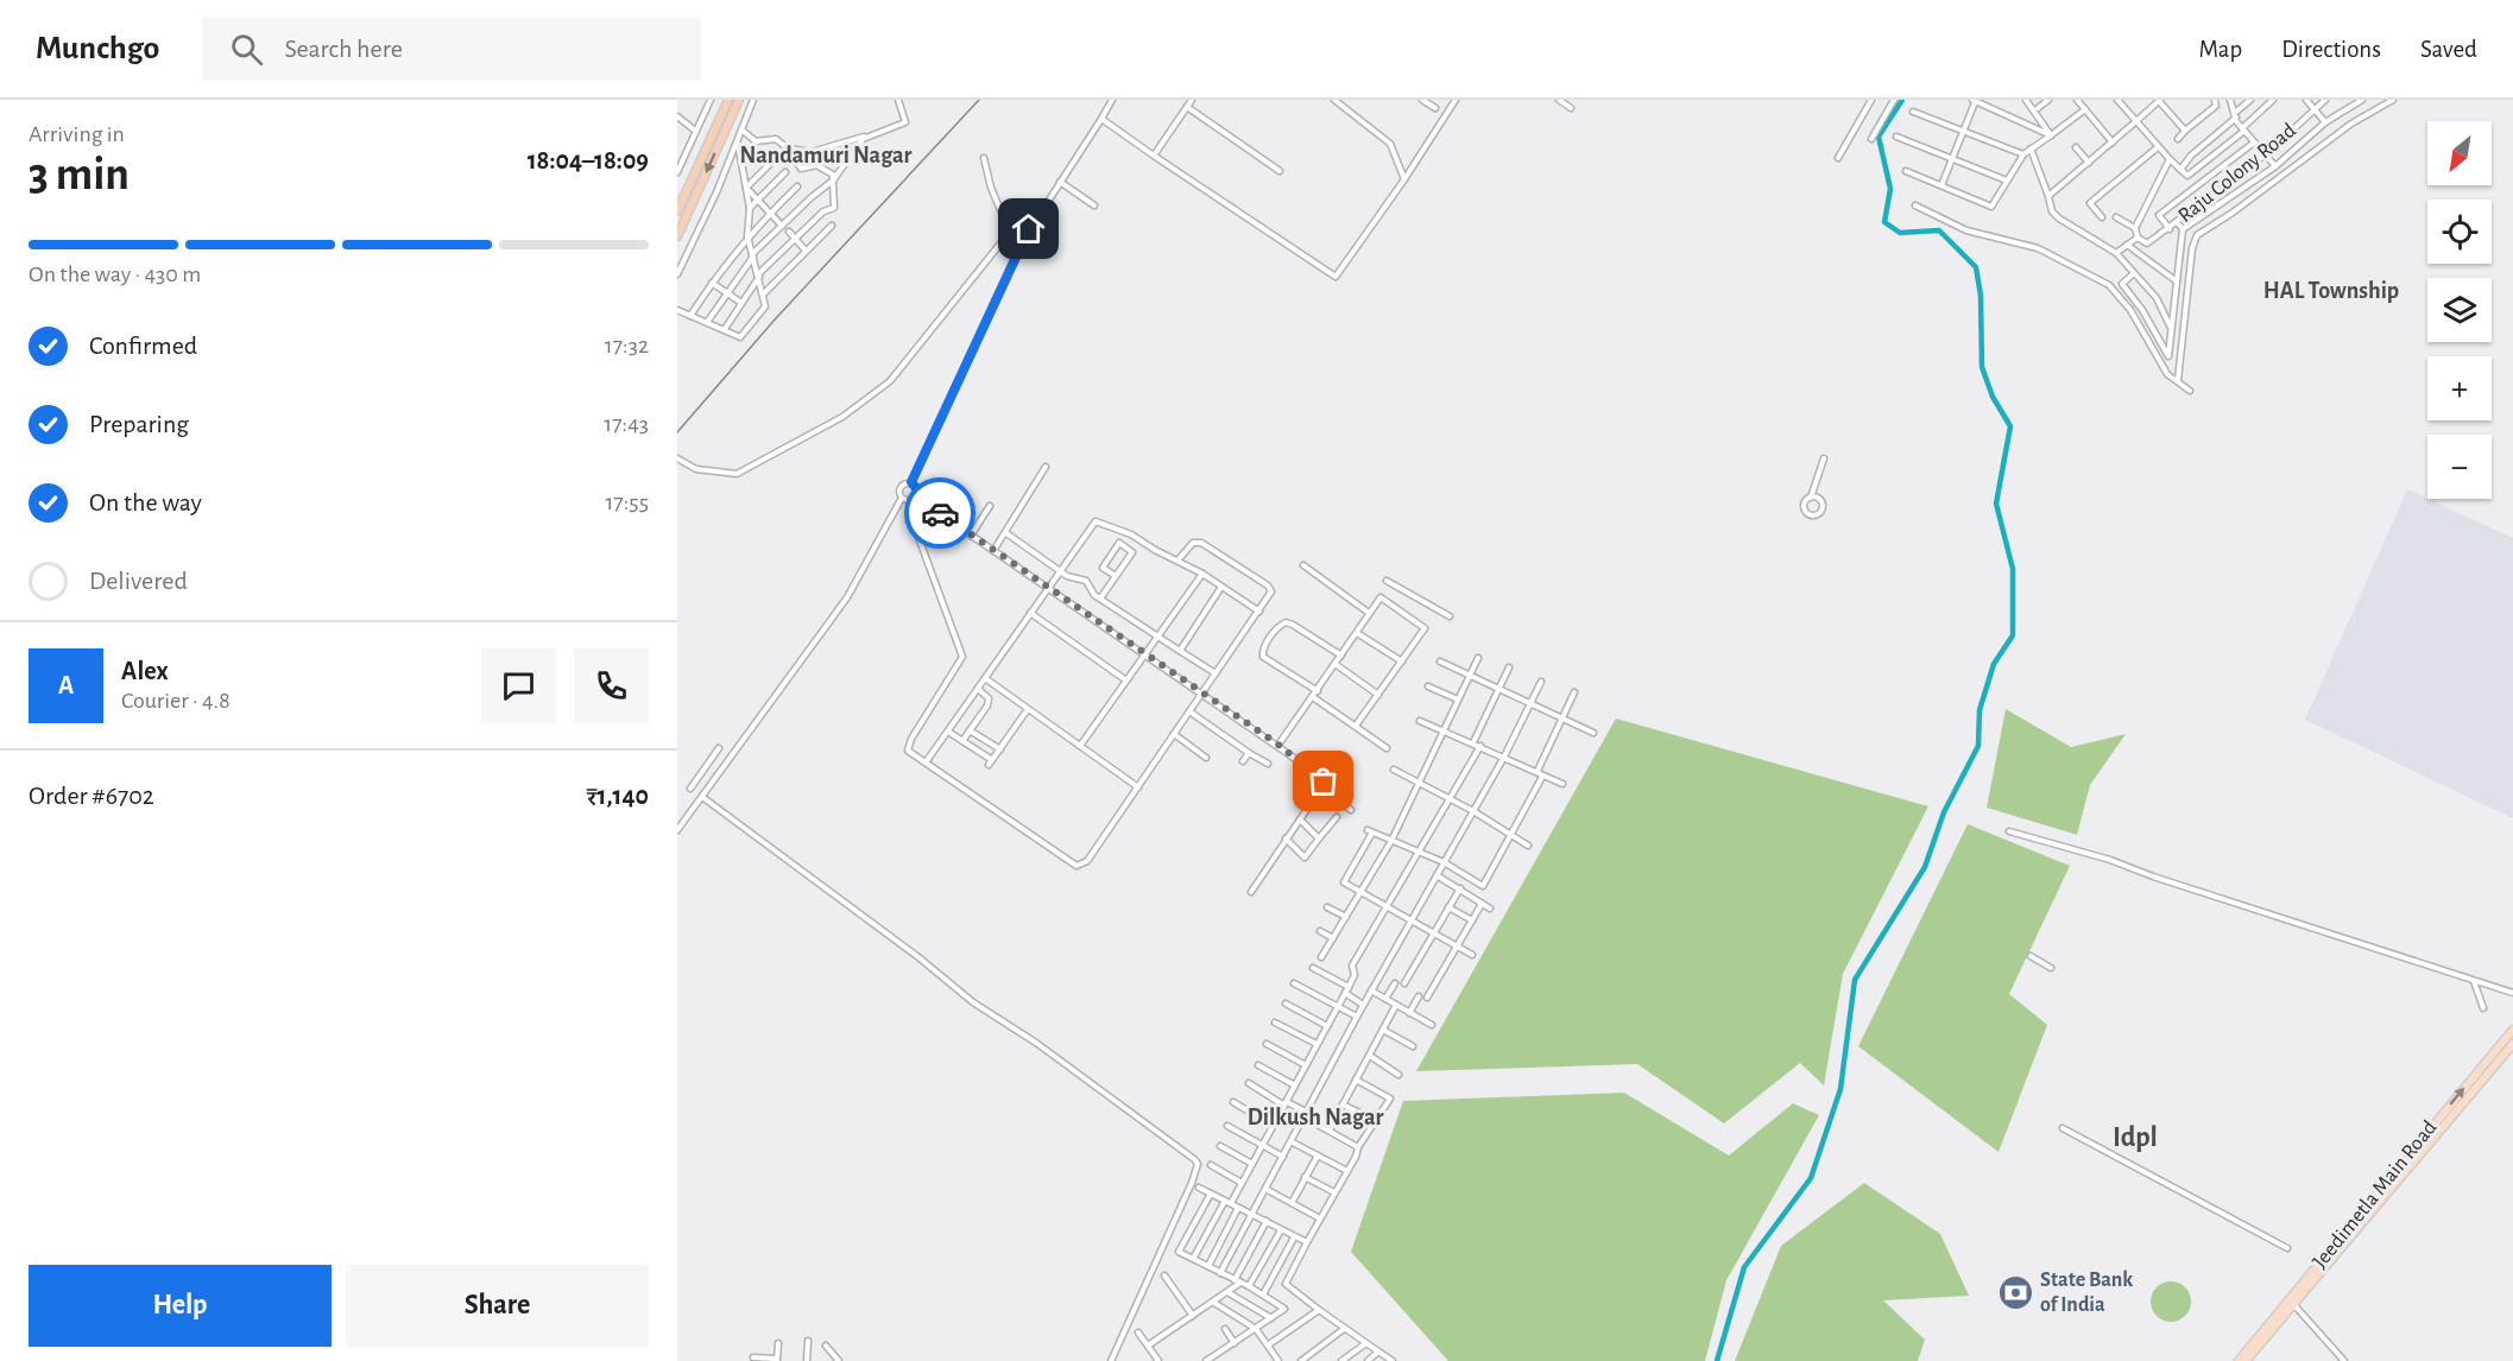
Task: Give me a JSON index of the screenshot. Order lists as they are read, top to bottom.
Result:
{
  "streets": {
    "main road": ["Jeedimetla Main Road"],
    "street": ["Raju Colony Road"]
  },
  "districts": [
    "Nandamuri Nagar",
    "HAL Township",
    "Dilkush Nagar",
    "Idpl"
  ],
  "places": {
    "bank": ["State Bank of India"]
  },
  "north": "bottom left",
  "page": {
    "header": "Munchgo",
    "search": "Search here",
    "nav": ["Map", "Directions", "Saved"],
    "heading": ["3 min", "Arriving in", "18:04–18:09"],
    "panel": [
      "Alex",
      "Courier · 4.8",
      "Order #6702",
      "₹1,140"
    ],
    "map_buttons": ["+", "−"],
    "bar": "On the way · 430 m",
    "list": [
      ["Confirmed", "17:32"],
      ["Preparing", "17:43"],
      ["On the way", "17:55"],
      "Delivered"
    ],
    "round": "A",
    "buttons": ["Help", "Share"]
  }
}
